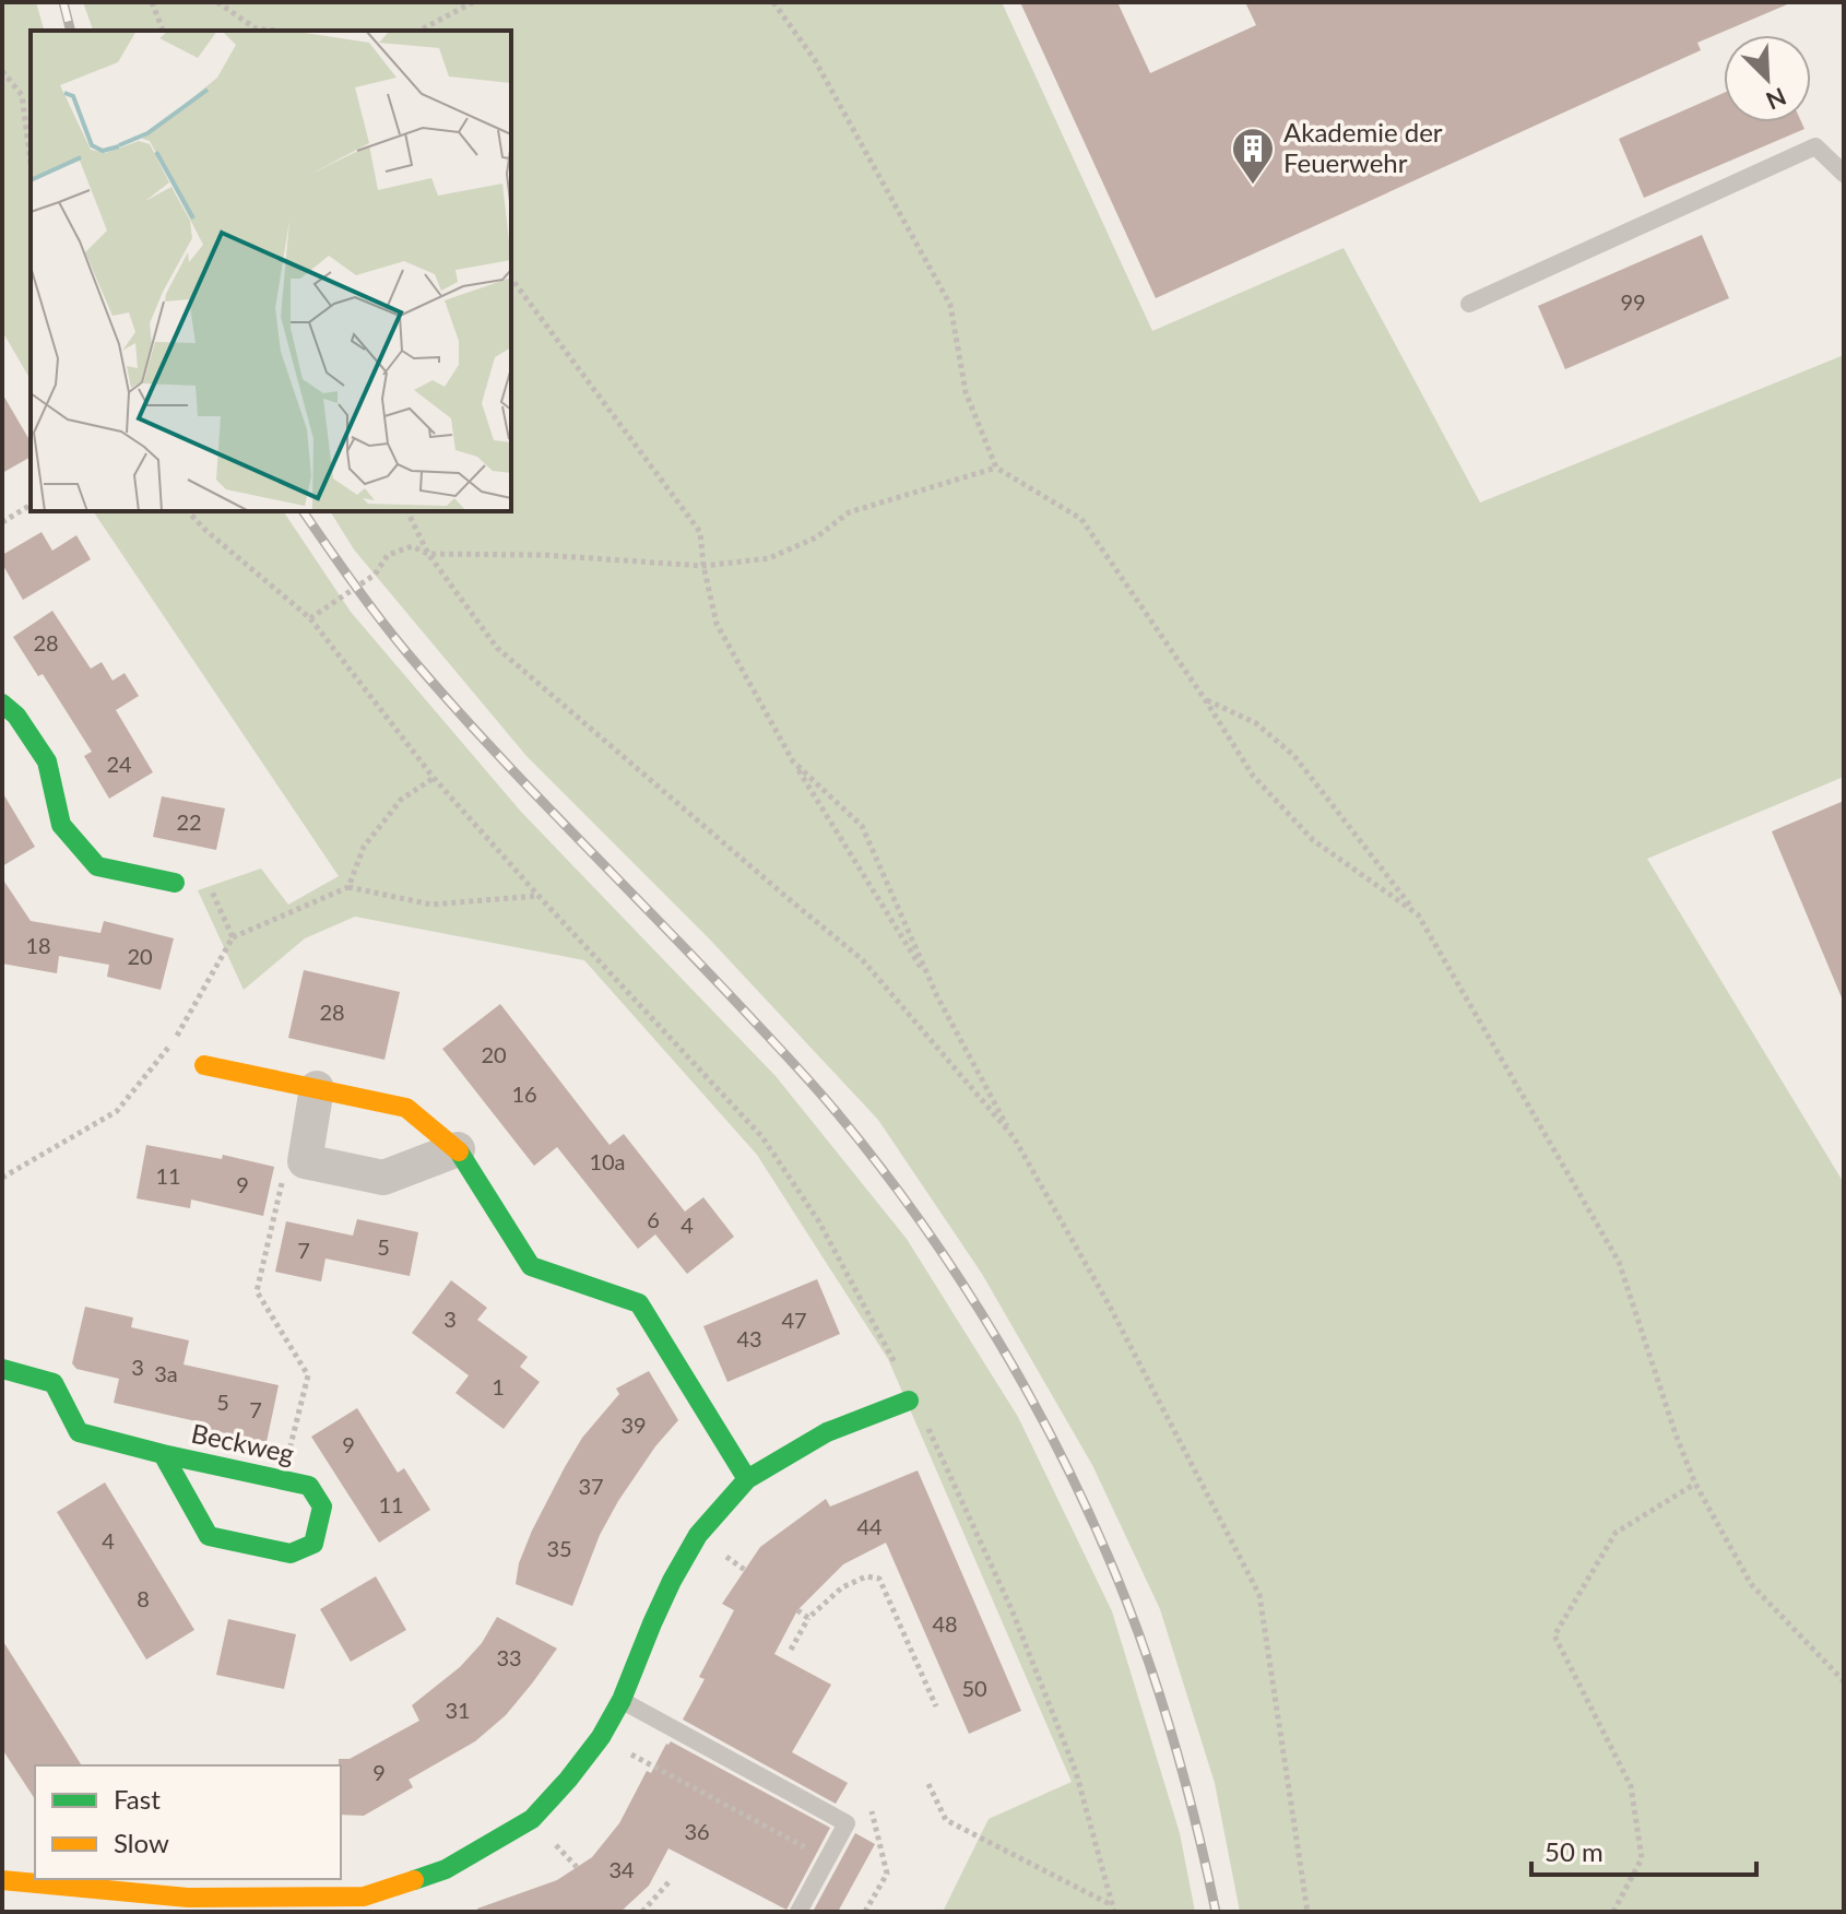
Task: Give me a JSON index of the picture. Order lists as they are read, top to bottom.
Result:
{
  "streets": {
    "street": ["Beckweg"]
  },
  "places": {
    "building": ["Akademie der Feuerwehr"]
  },
  "house_numbers": [
    "99",
    "28",
    "24",
    "22",
    "18",
    "20",
    "28",
    "20",
    "16",
    "10a",
    "11",
    "9",
    "6",
    "4",
    "5",
    "7",
    "3",
    "47",
    "43",
    "3",
    "3a",
    "1",
    "5",
    "7",
    "39",
    "9",
    "37",
    "11",
    "44",
    "4",
    "35",
    "8",
    "48",
    "33",
    "50",
    "31",
    "9",
    "36",
    "34"
  ],
  "legend": ["Fast", "Slow"],
  "scale_bar": "50 m",
  "north": "bottom right"
}
